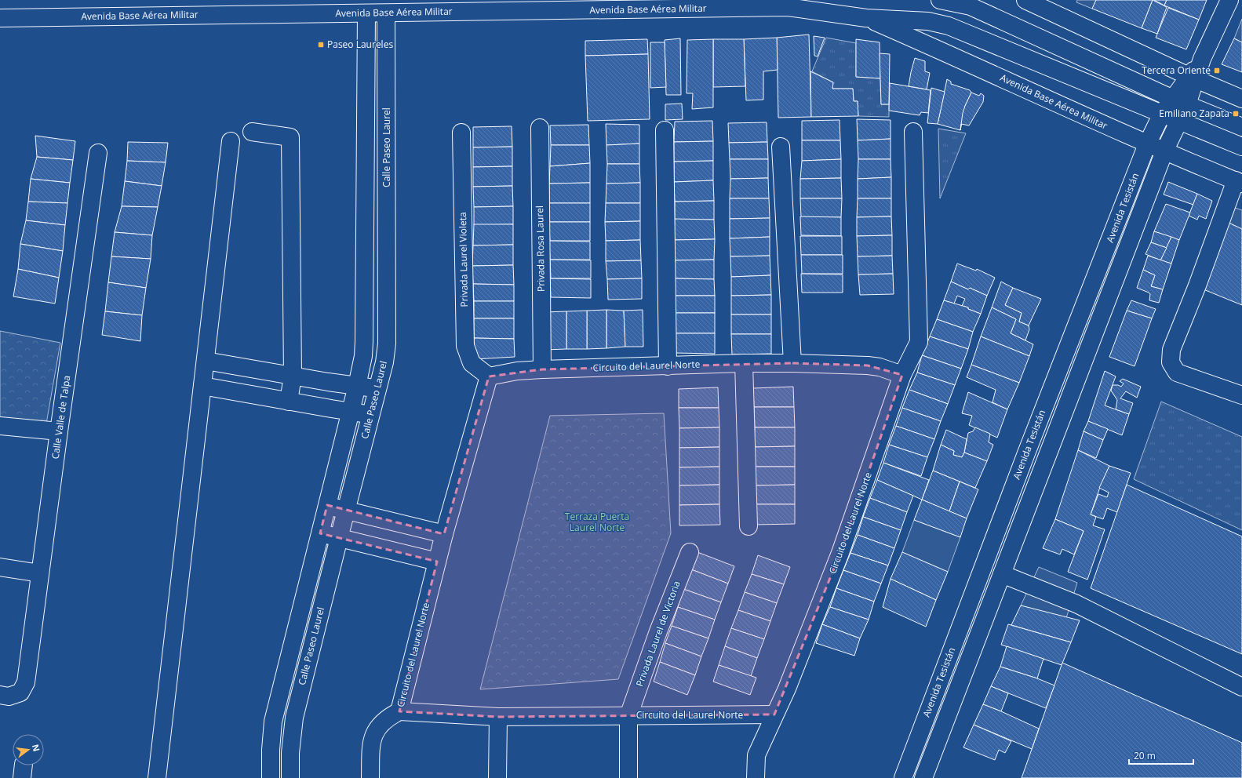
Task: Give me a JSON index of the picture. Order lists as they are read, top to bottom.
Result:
{
  "streets": {
    "street": [
      "Avenida Base Aérea Militar",
      "Calle Paseo Laurel",
      "Avenida Tesistán",
      "Privada Rosa Laurel",
      "Privada Laurel Violeta",
      "Circuito del Laurel Norte",
      "Calle Valle de Talpa",
      "Privada Laurel de Victoria"
    ]
  },
  "crossings": [
    ["Avenida Base Aérea Militar", "Calle Paseo Laurel"],
    ["Avenida Base Aérea Militar", "Avenida Tesistán"],
    ["Privada Rosa Laurel", "Circuito del Laurel Norte"],
    ["Privada Laurel Violeta", "Circuito del Laurel Norte"],
    ["Circuito del Laurel Norte", "Privada Laurel de Victoria"]
  ],
  "parks": ["Terraza Puerta Laurel Norte"],
  "places": {
    "transit": ["Paseo Laureles", "Tercera Oriente", "Emiliano Zapata"]
  },
  "scale_bar": "20 m",
  "north": "right"
}
